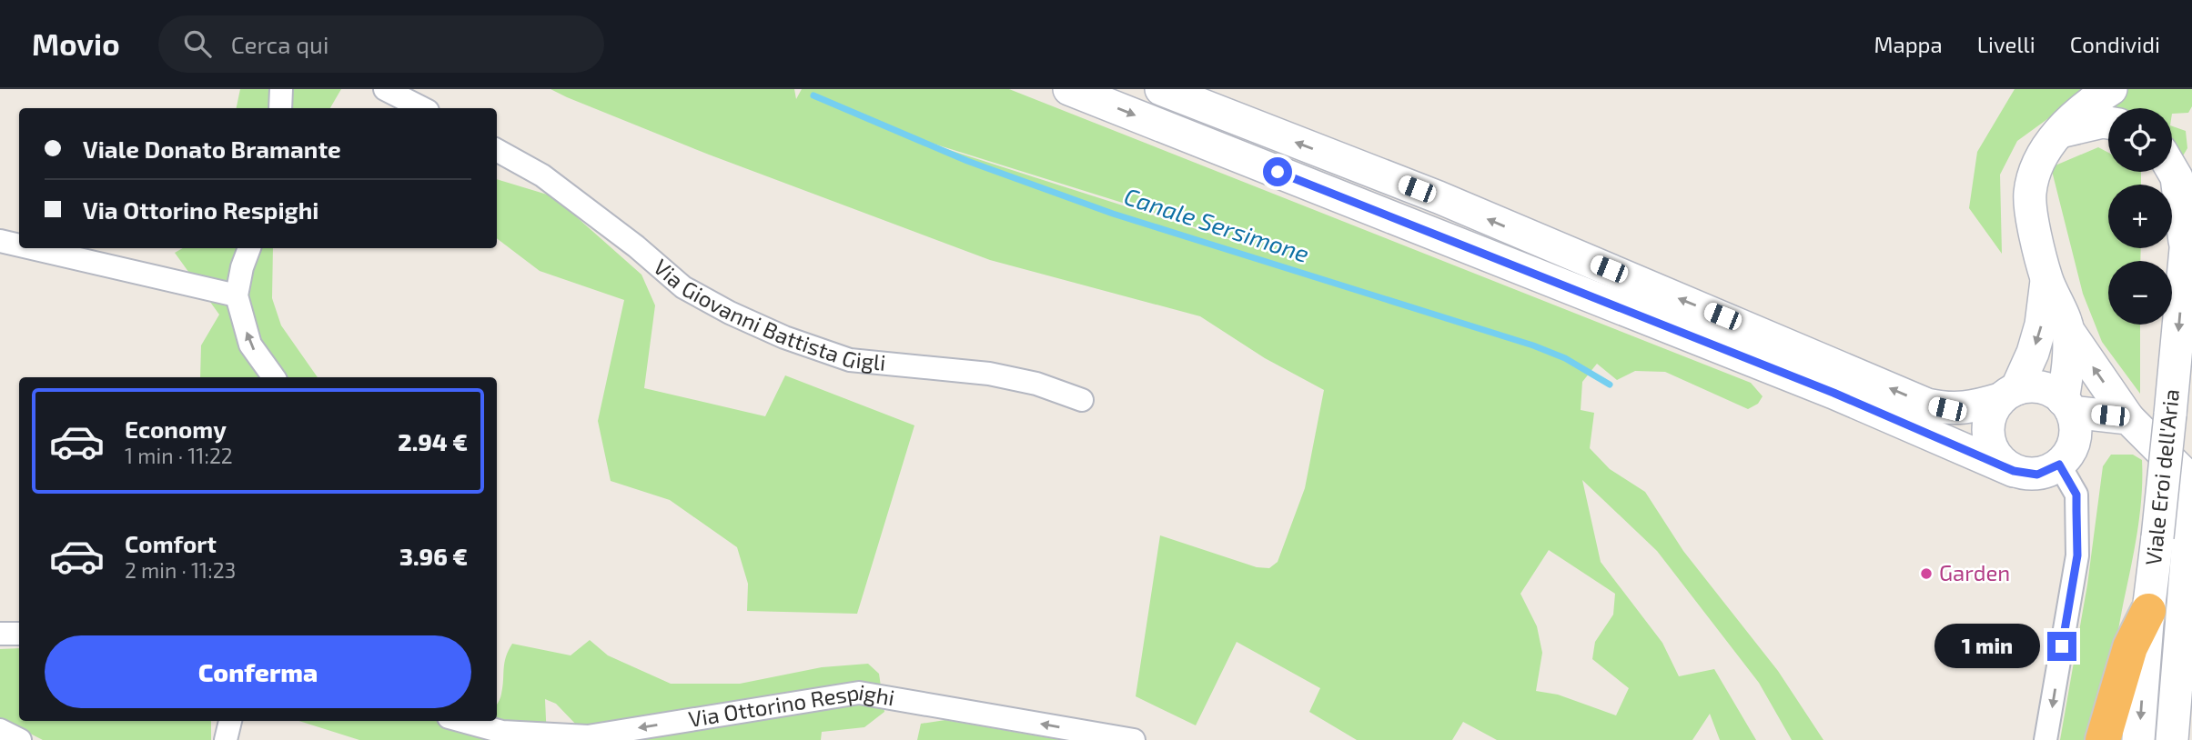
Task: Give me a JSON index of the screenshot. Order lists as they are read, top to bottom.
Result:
{
  "streets": {
    "main road": ["Viale Eroi dell'Aria"],
    "street": ["Via Giovanni Battista Gigli", "Via Ottorino Respighi"]
  },
  "one_way": ["Via Ottorino Respighi"],
  "water": ["Canale Sersimone"],
  "places": ["Garden"],
  "page": {
    "header": "Movio",
    "search": "Cerca qui",
    "nav": ["Mappa", "Livelli", "Condividi"],
    "map_buttons": ["+", "−"],
    "banner": ["Viale Donato Bramante", "Via Ottorino Respighi"],
    "list": [
      {
        "name": "Economy",
        "note": "1 min · 11:22",
        "value": "2.94 €"
      },
      {
        "name": "Comfort",
        "note": "2 min · 11:23",
        "value": "3.96 €"
      }
    ],
    "buttons": "Conferma",
    "bubble": "1 min"
  }
}
